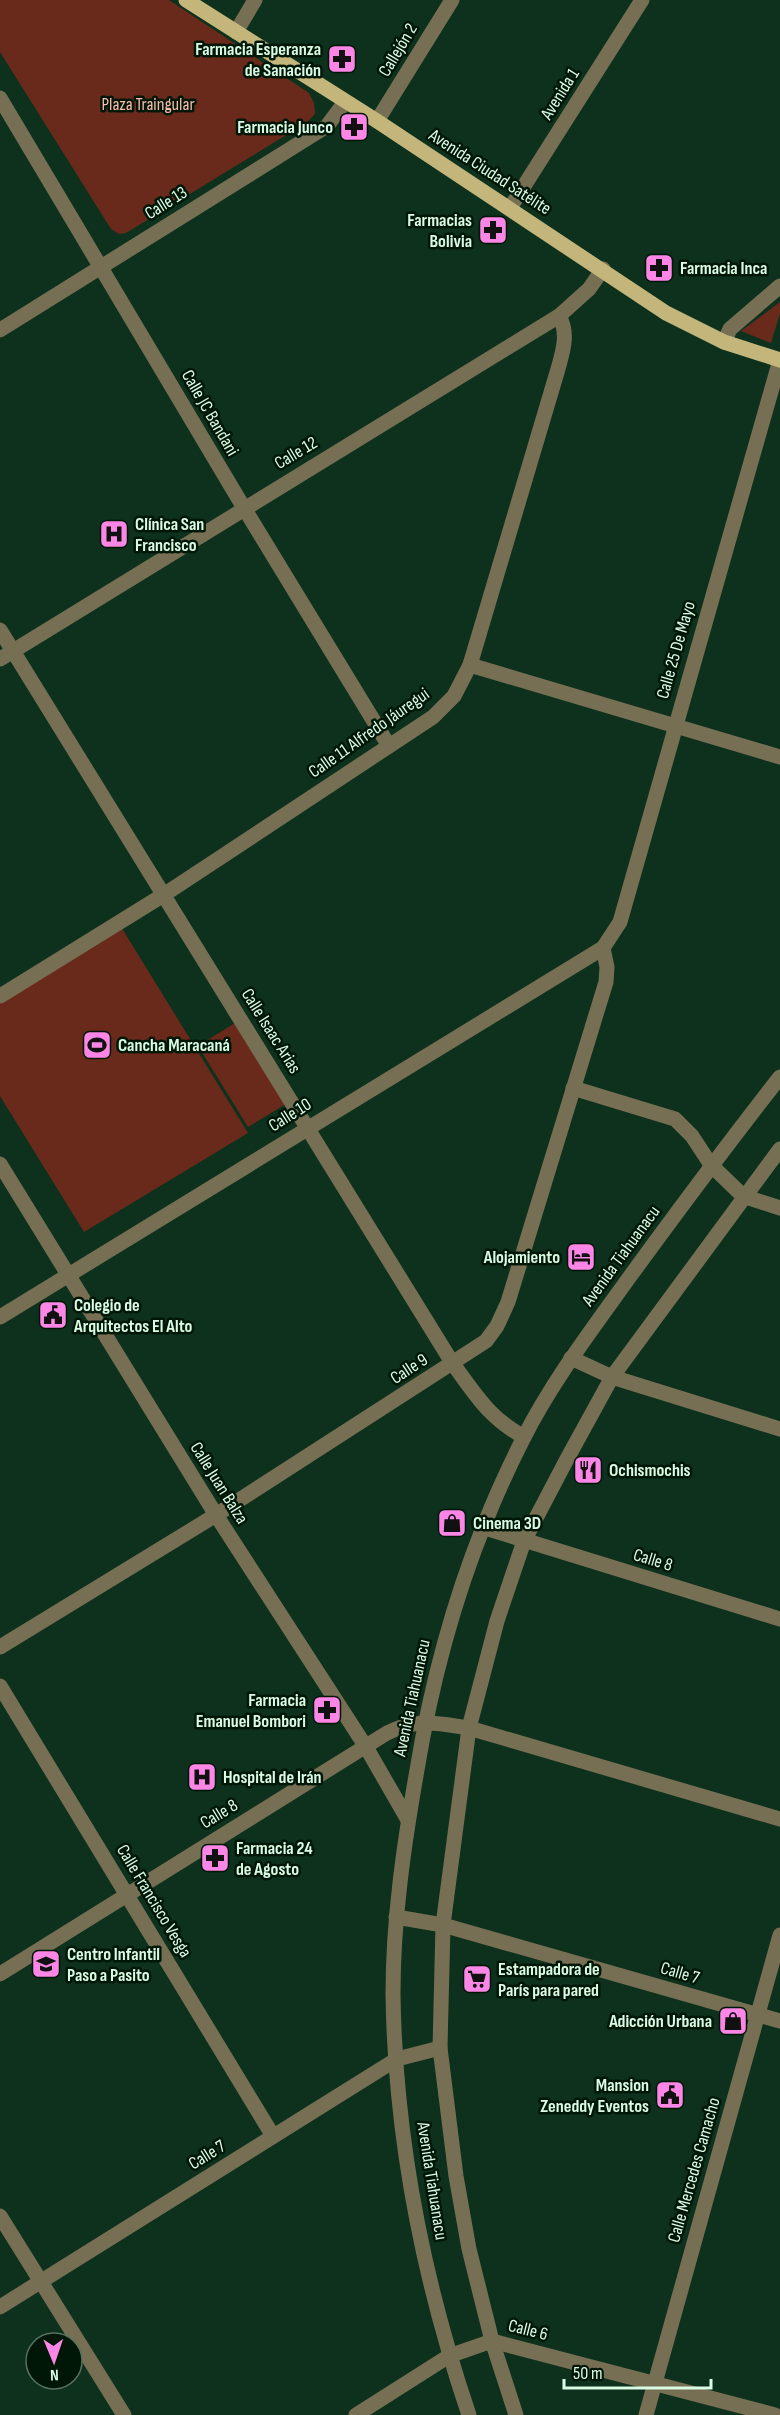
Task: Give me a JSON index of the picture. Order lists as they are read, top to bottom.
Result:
{
  "streets": {
    "main road": ["Avenida Ciudad Satélite"],
    "street": [
      "Callejón 2",
      "Avenida 1",
      "Calle 13",
      "Calle JC Bandani",
      "Calle 12",
      "Calle 25 De Mayo",
      "Calle 11 Alfredo Jáuregui",
      "Calle Isaac Arias",
      "Calle 10",
      "Avenida Tiahuanacu",
      "Calle 9",
      "Calle Juan Balza",
      "Calle 8",
      "Calle Francisco Vesga",
      "Calle 7",
      "Calle Mercedes Camacho",
      "Calle 6"
    ]
  },
  "crossings": [
    ["Callejón 2", "Avenida Ciudad Satélite"],
    ["Avenida 1", "Avenida Ciudad Satélite"],
    ["Avenida Ciudad Satélite", "Calle 13"],
    ["Avenida Ciudad Satélite", "Calle 12"],
    ["Avenida Ciudad Satélite", "Calle 25 De Mayo"],
    ["Calle 13", "Calle JC Bandani"],
    ["Calle JC Bandani", "Calle 12"],
    ["Calle JC Bandani", "Calle 11 Alfredo Jáuregui"],
    ["Calle 12", "Calle 11 Alfredo Jáuregui"],
    ["Calle 12", "Calle Isaac Arias"],
    ["Calle 25 De Mayo", "Calle 10"],
    ["Calle 25 De Mayo", "Calle 9"],
    ["Calle 11 Alfredo Jáuregui", "Calle Isaac Arias"],
    ["Calle Isaac Arias", "Calle 10"],
    ["Calle Isaac Arias", "Avenida Tiahuanacu"],
    ["Calle Isaac Arias", "Calle 9"],
    ["Calle 10", "Calle 9"],
    ["Calle 10", "Calle Juan Balza"],
    ["Avenida Tiahuanacu", "Calle Juan Balza"],
    ["Avenida Tiahuanacu", "Calle 8"],
    ["Avenida Tiahuanacu", "Calle 7"],
    ["Avenida Tiahuanacu", "Calle 6"],
    ["Calle 9", "Calle Juan Balza"],
    ["Calle Juan Balza", "Calle 8"],
    ["Calle 8", "Calle Francisco Vesga"],
    ["Calle Francisco Vesga", "Calle 7"],
    ["Calle 7", "Calle Mercedes Camacho"],
    ["Calle Mercedes Camacho", "Calle 6"]
  ],
  "parks": ["Plaza Traingular"],
  "places": {
    "pharmacy": [
      "Farmacia Esperanza de Sanación",
      "Farmacia Junco",
      "Farmacias Bolivia",
      "Farmacia Inca",
      "Farmacia Emanuel Bombori",
      "Farmacia 24 de Agosto"
    ],
    "hospital": ["Clínica San Francisco", "Hospital de Irán"],
    "sports": ["Cancha Maracaná"],
    "hotel": ["Alojamiento"],
    "public building": ["Colegio de Arquitectos El Alto", "Mansion Zeneddy Eventos"],
    "restaurant": ["Ochismochis"],
    "shop": ["Cinema 3D", "Adicción Urbana"],
    "school or university": ["Centro Infantil Paso a Pasito"],
    "supermarket": ["Estampadora de París para pared"]
  },
  "scale_bar": "50 m",
  "north": "bottom"
}
